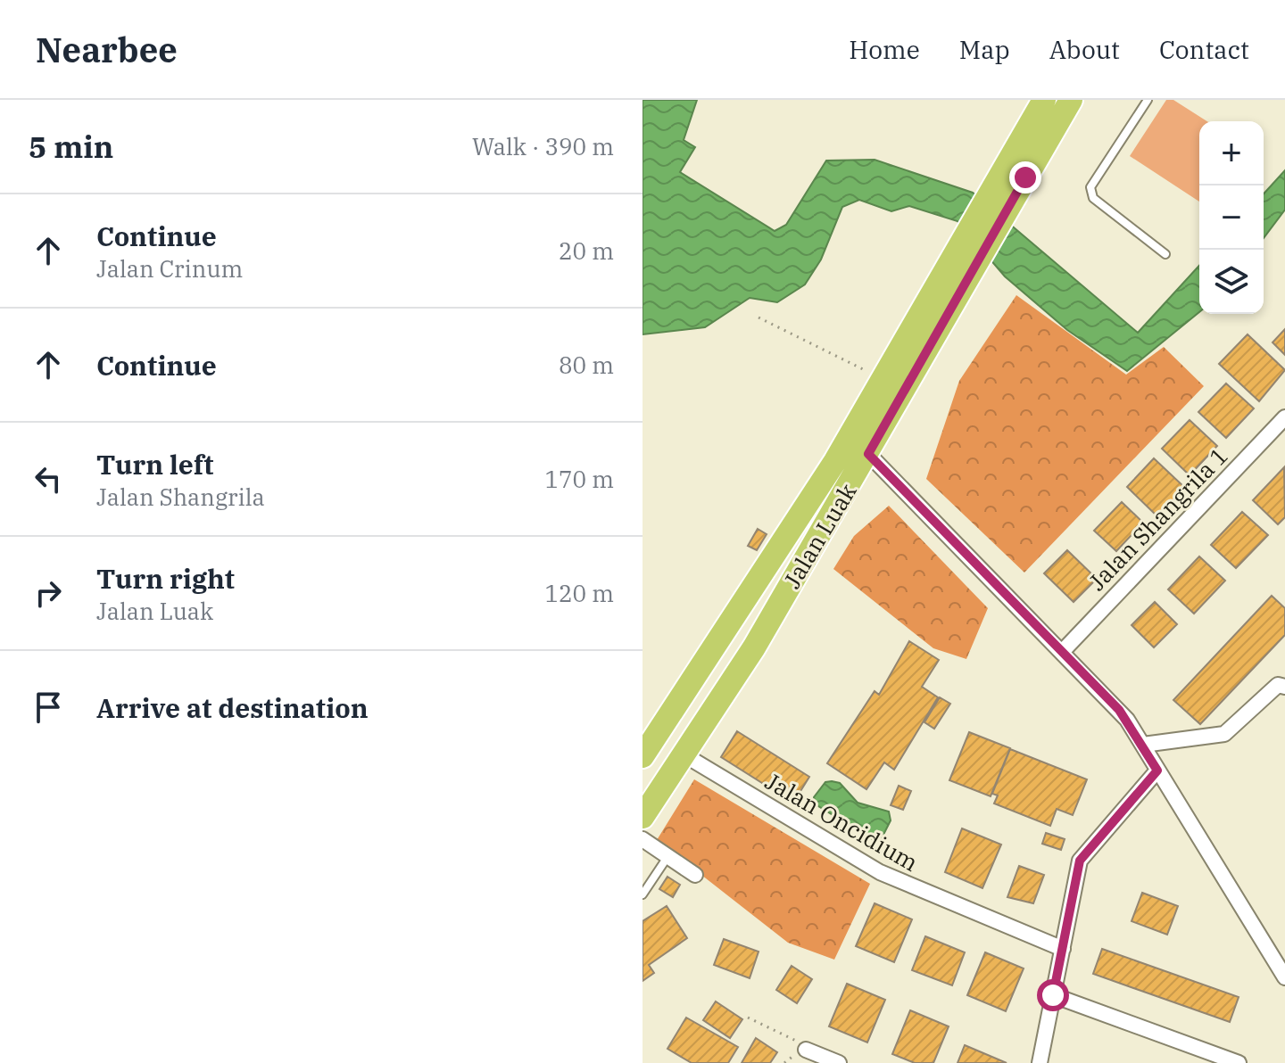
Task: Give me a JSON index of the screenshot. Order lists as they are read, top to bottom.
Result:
{
  "streets": {
    "main road": ["Jalan Luak"],
    "street": ["Jalan Shangrila 1", "Jalan Oncidium"]
  },
  "crossings": [
    ["Jalan Luak", "Jalan Oncidium"]
  ],
  "page": {
    "header": "Nearbee",
    "nav": [
      "Home",
      "Map",
      "About",
      "Contact"
    ],
    "heading": ["5 min", "Walk · 390 m"],
    "map_buttons": ["+", "−"],
    "list": [
      ["Continue", "Jalan Crinum", "20 m"],
      ["Continue", "80 m"],
      ["Turn left", "Jalan Shangrila", "170 m"],
      ["Turn right", "Jalan Luak", "120 m"],
      "Arrive at destination"
    ]
  }
}
